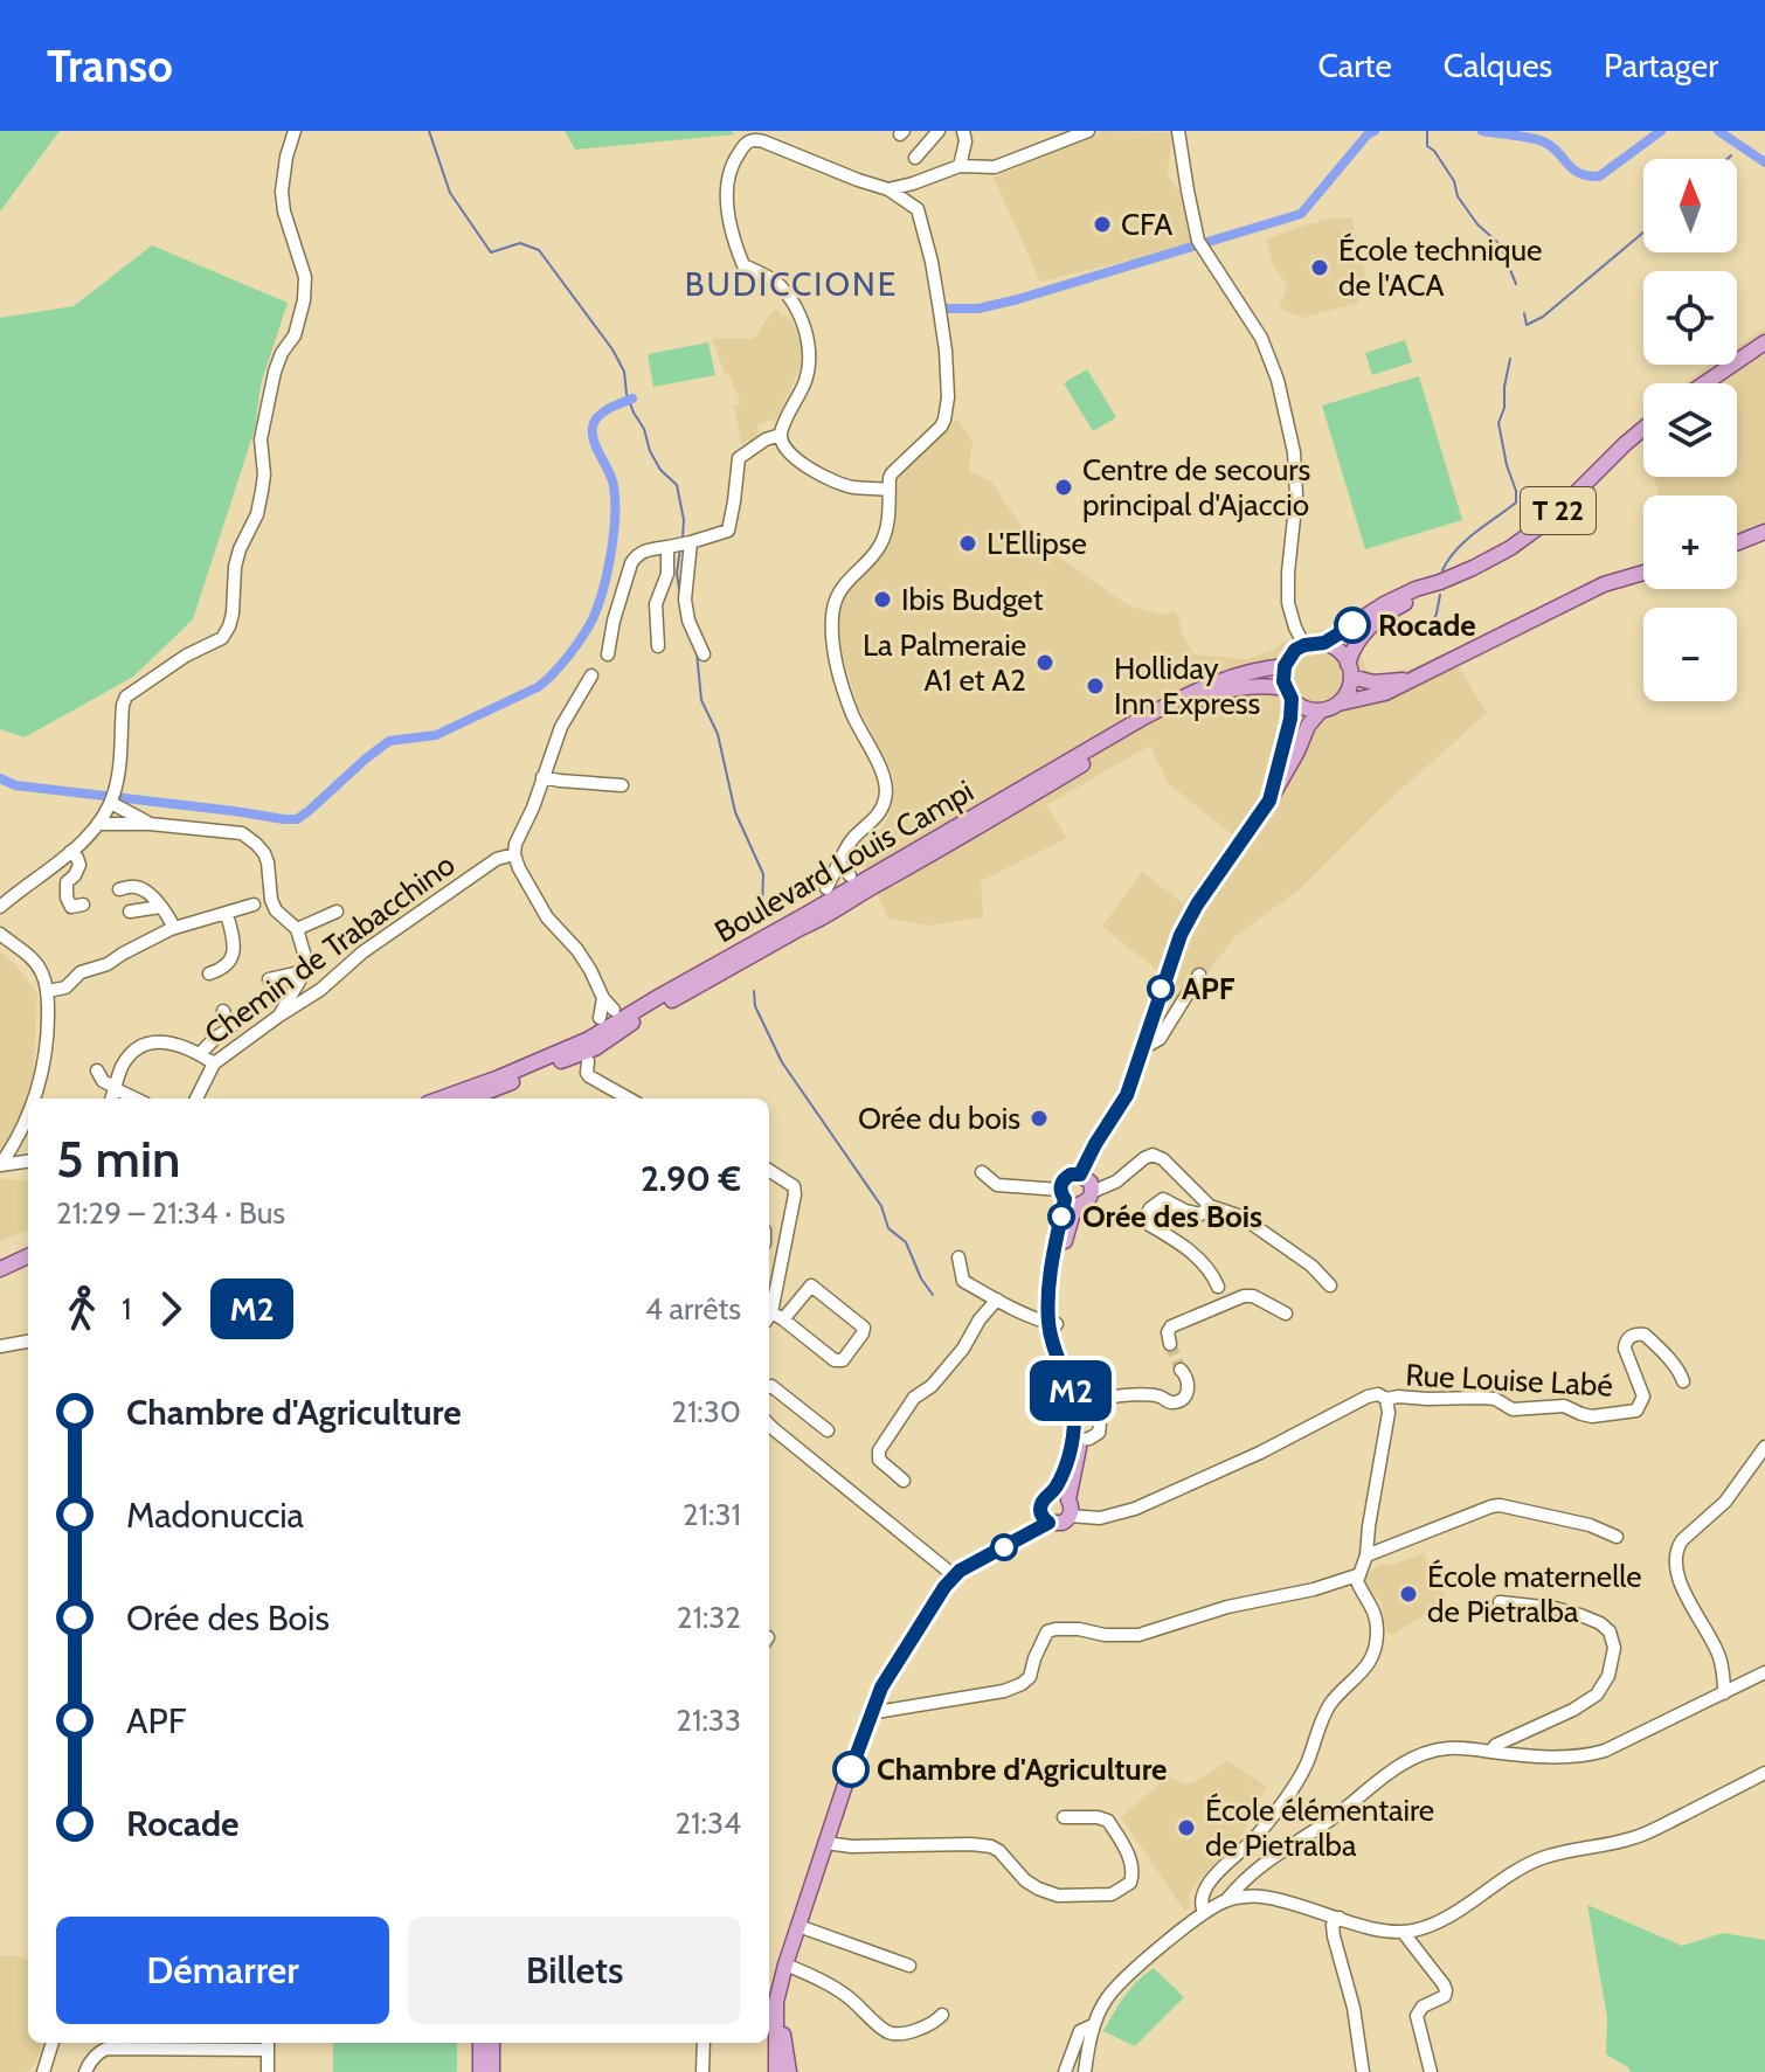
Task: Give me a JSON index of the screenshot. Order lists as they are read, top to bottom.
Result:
{
  "streets": {
    "main road": ["T 22", "Boulevard Louis Campi"],
    "street": ["Chemin de Trabacchino", "Rue Louise Labé"]
  },
  "crossings": [
    ["T 22", "Boulevard Louis Campi"]
  ],
  "districts": ["BUDICCIONE"],
  "places": [
    "CFA",
    "École technique de l'ACA",
    "Centre de secours principal d'Ajaccio",
    "L'Ellipse",
    "Ibis Budget",
    "Rocade",
    "La Palmeraie A1 et A2",
    "Holliday Inn Express",
    "APF",
    "Orée du bois",
    "Orée des Bois",
    "École maternelle de Pietralba",
    "Chambre d'Agriculture",
    "École élémentaire de Pietralba"
  ],
  "lines": ["bus line M2"],
  "north": "top",
  "page": {
    "header": "Transo",
    "nav": ["Carte", "Calques", "Partager"],
    "on_map": "M2",
    "map_buttons": ["+", "−"],
    "heading": ["5 min", "21:29 – 21:34 · Bus", "2.90 €"],
    "legs": ["1", "M2", "4 arrêts"],
    "list": [
      {
        "name": "Chambre d'Agriculture",
        "value": "21:30"
      },
      {
        "name": "Madonuccia",
        "value": "21:31"
      },
      {
        "name": "Orée des Bois",
        "value": "21:32"
      },
      {
        "name": "APF",
        "value": "21:33"
      },
      {
        "name": "Rocade",
        "value": "21:34"
      }
    ],
    "buttons": ["Démarrer", "Billets"]
  }
}
